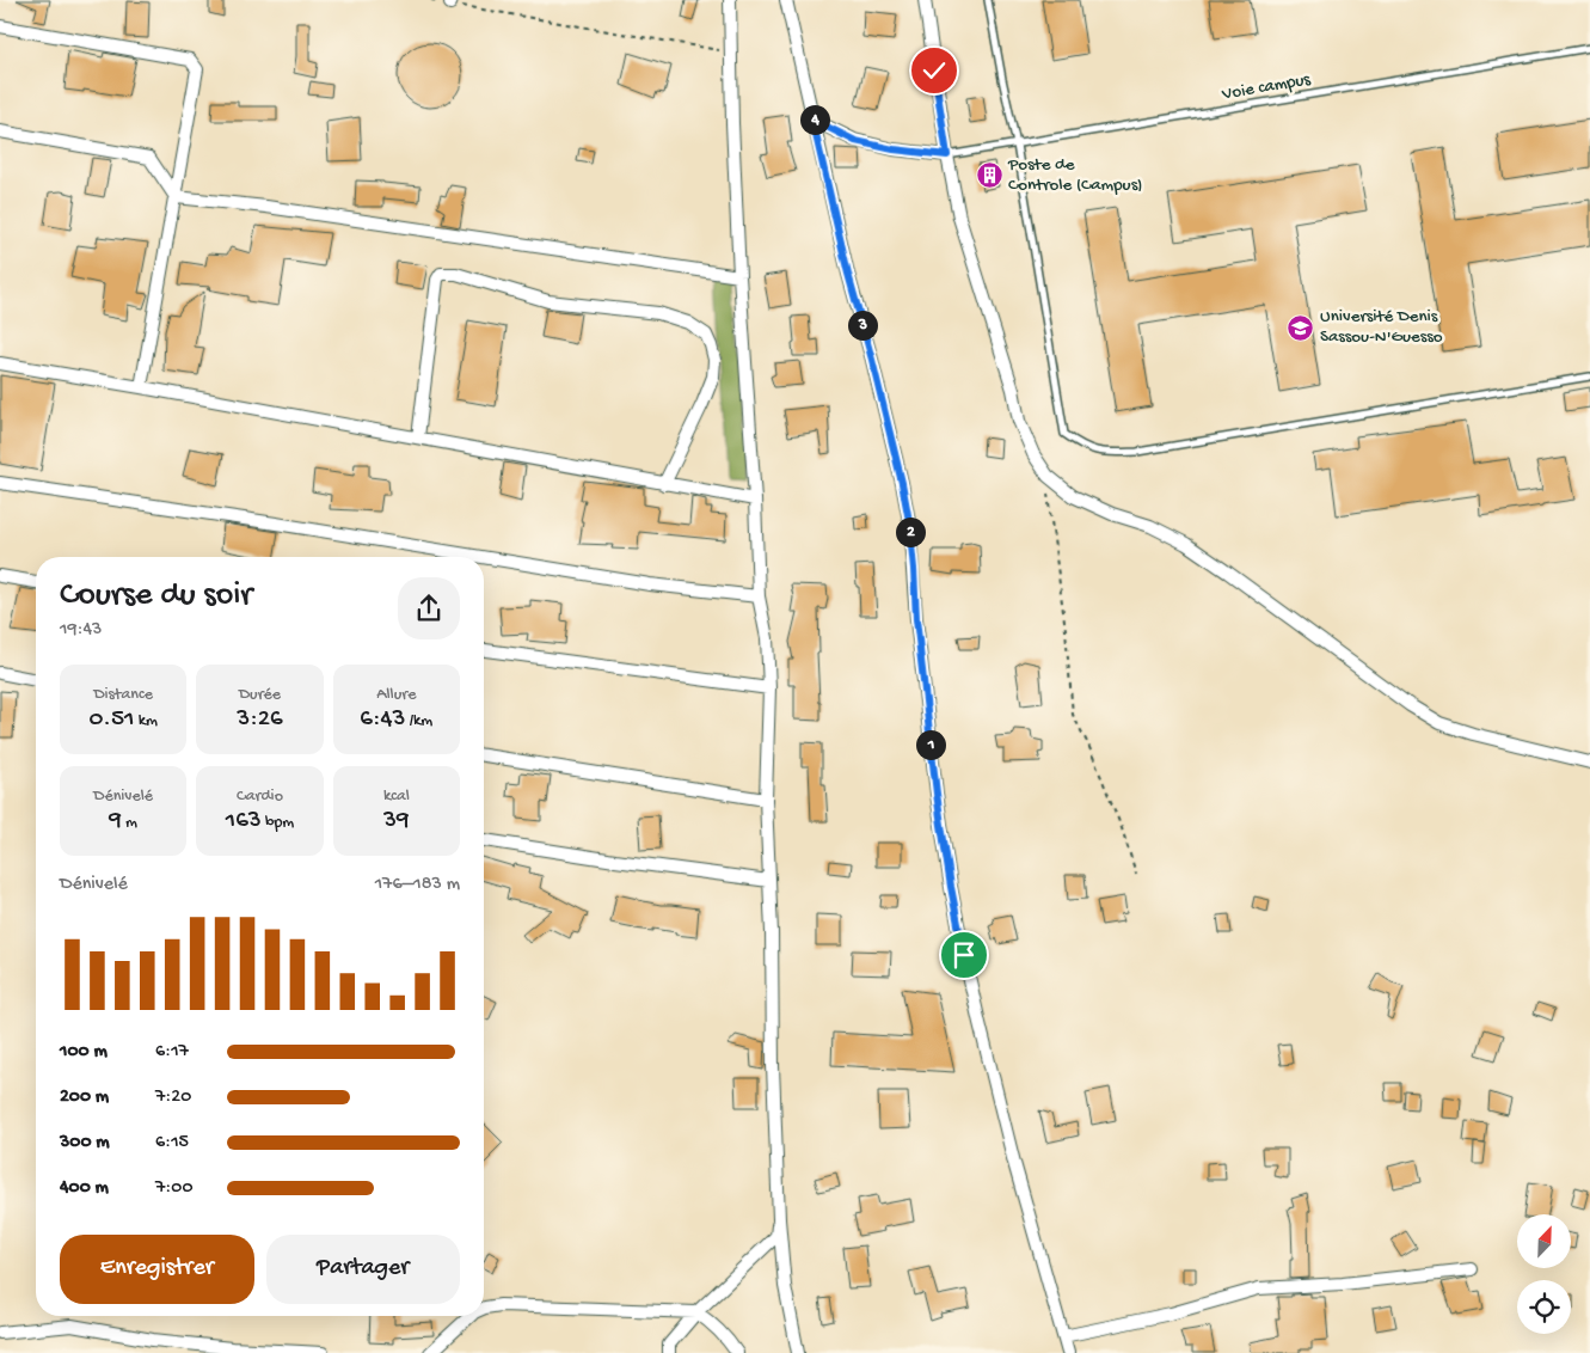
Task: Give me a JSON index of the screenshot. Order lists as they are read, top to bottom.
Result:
{
  "streets": {
    "lane": ["Voie campus"]
  },
  "places": {
    "building": ["Poste de Controle (Campus)"],
    "school or university": ["Université Denis Sassou-N'Guesso"]
  },
  "north": "top right",
  "page": {
    "pins": [
      "4",
      "3",
      "2",
      "1"
    ],
    "heading": ["Course du soir", "19:43"],
    "stats": [
      ["Distance", "0.51 km"],
      ["Durée", "3:26"],
      ["Allure", "6:43 /km"],
      ["Dénivelé", "9 m"],
      ["Cardio", "163 bpm"],
      ["kcal", "39"]
    ],
    "chart": ["Dénivelé", "176–183 m"],
    "list": [
      {
        "name": "100 m",
        "note": "6:17"
      },
      {
        "name": "200 m",
        "note": "7:20"
      },
      {
        "name": "300 m",
        "note": "6:15"
      },
      {
        "name": "400 m",
        "note": "7:00"
      }
    ],
    "buttons": ["Enregistrer", "Partager"]
  }
}
